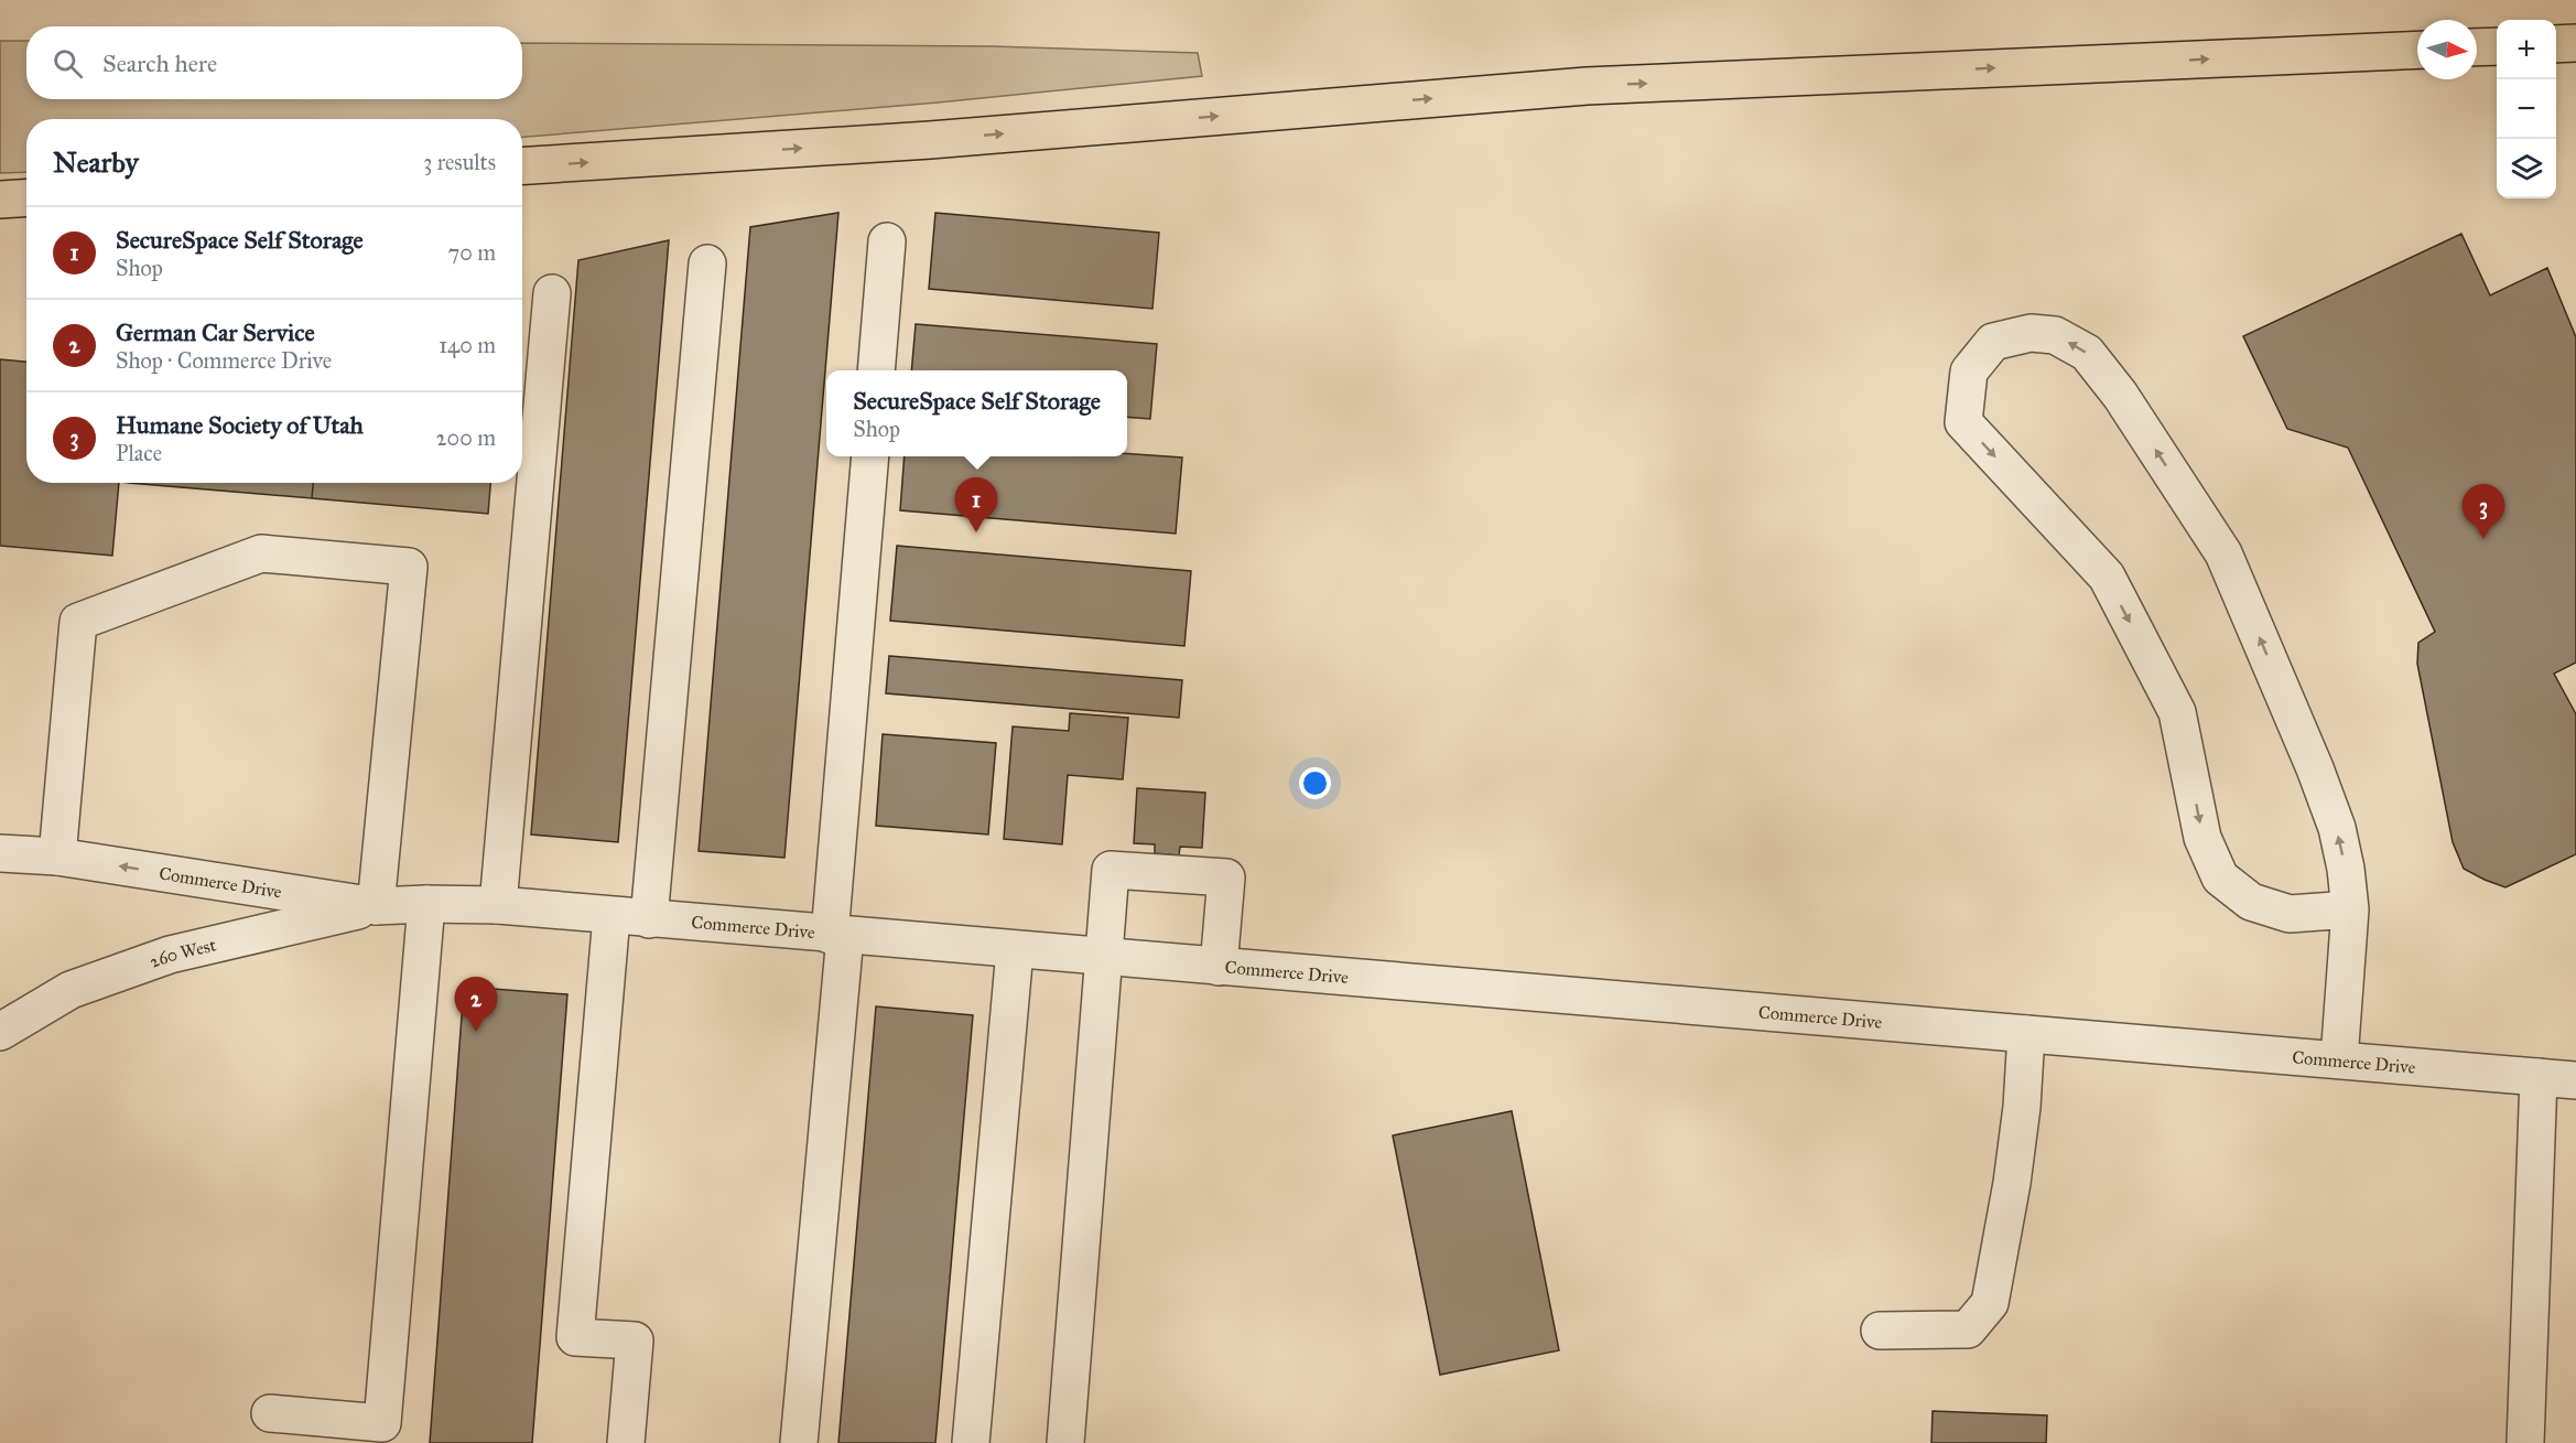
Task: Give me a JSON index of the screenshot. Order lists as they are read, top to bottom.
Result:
{
  "streets": {
    "street": ["Commerce Drive", "260 West"]
  },
  "crossings": [
    ["Commerce Drive", "260 West"]
  ],
  "north": "right",
  "page": {
    "map_buttons": ["+", "−"],
    "search": "Search here",
    "heading": ["Nearby", "3 results"],
    "list": [
      {
        "mark": "1",
        "name": "SecureSpace Self Storage",
        "note": "Shop",
        "value": "70 m"
      },
      {
        "mark": "2",
        "name": "German Car Service",
        "note": "Shop · Commerce Drive",
        "value": "140 m"
      },
      {
        "mark": "3",
        "name": "Humane Society of Utah",
        "note": "Place",
        "value": "200 m"
      }
    ],
    "popup": ["SecureSpace Self Storage", "Shop"],
    "pins": ["1", "3", "2"]
  }
}
